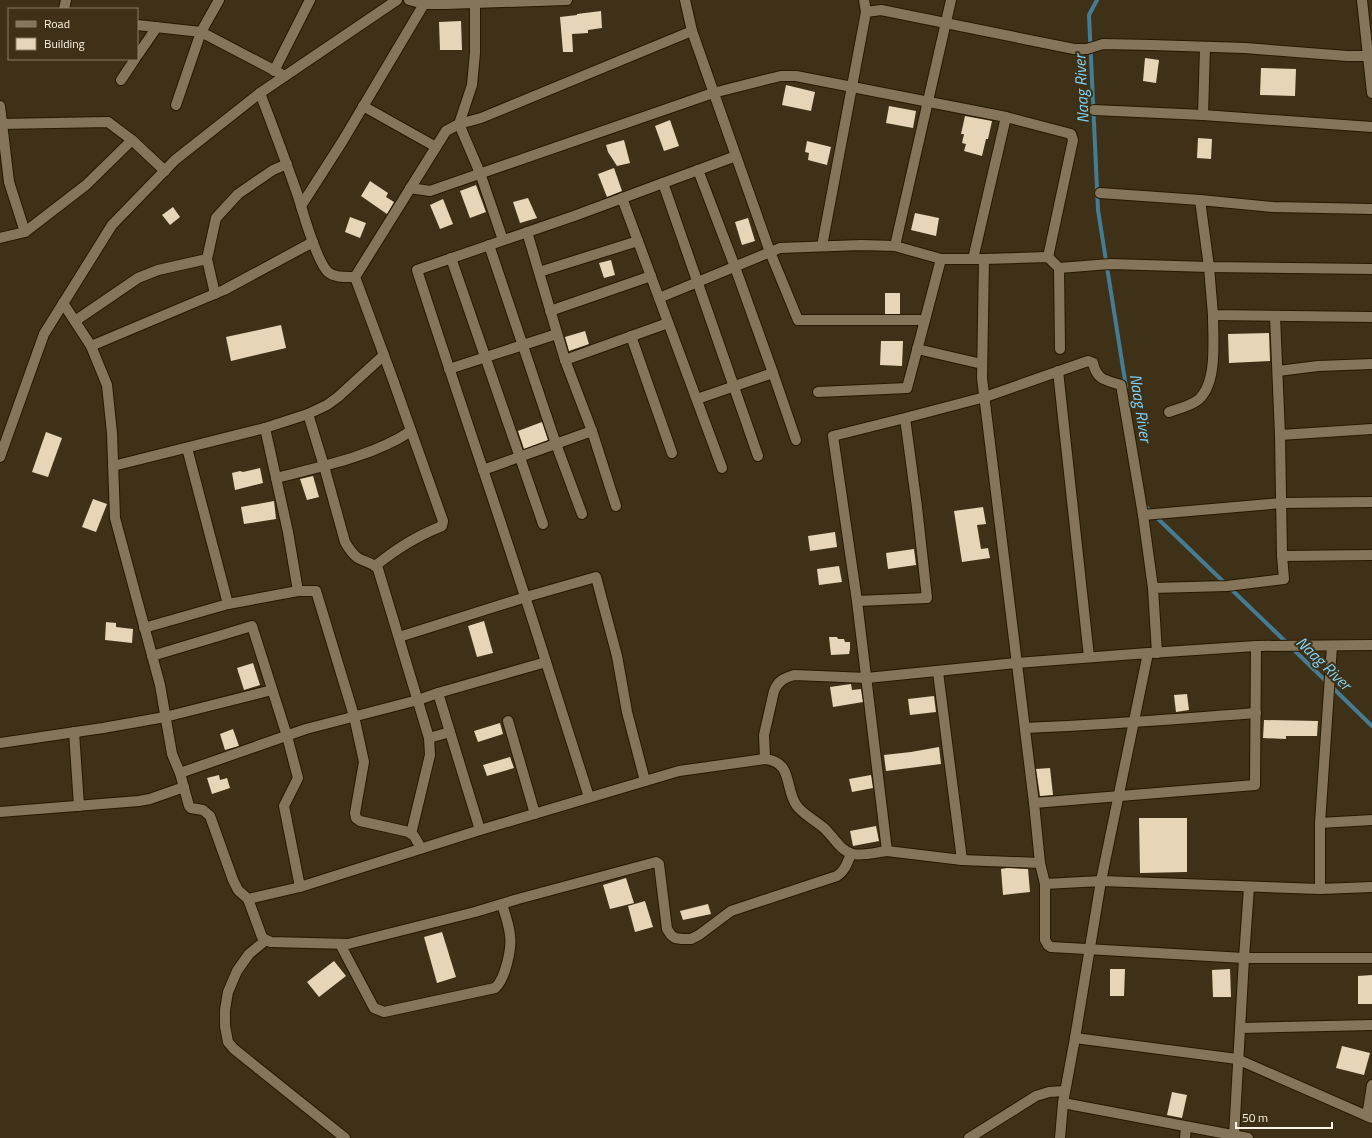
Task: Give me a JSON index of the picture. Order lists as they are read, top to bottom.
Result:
{
  "water": ["Naag River"],
  "legend": ["Road", "Building"],
  "scale_bar": "50 m"
}
